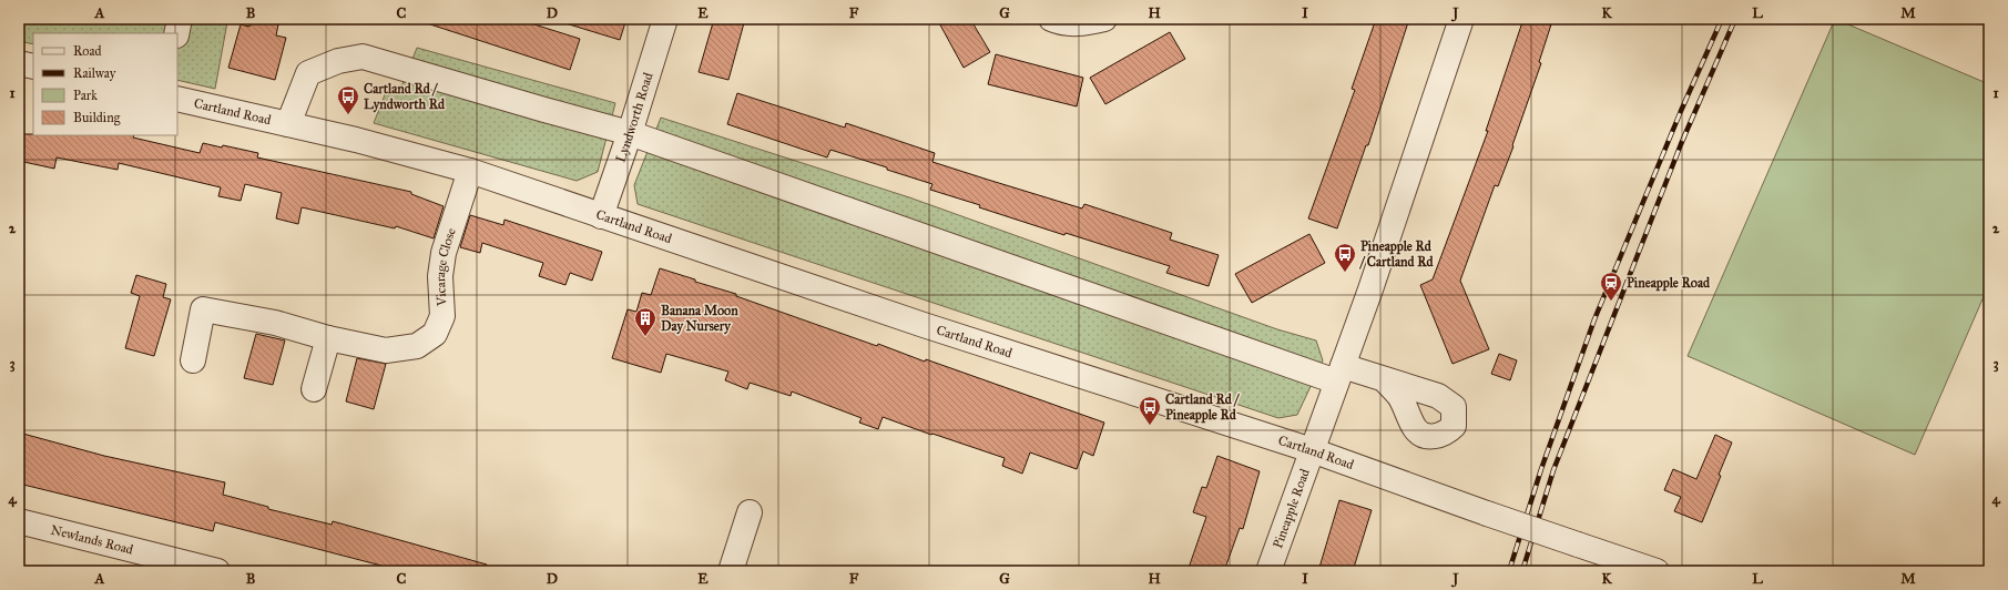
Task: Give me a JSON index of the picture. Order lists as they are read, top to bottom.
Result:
{
  "streets": {
    "street": [
      "Cartland Road",
      "Lyndworth Road",
      "Vicarage Close",
      "Pineapple Road",
      "Newlands Road"
    ]
  },
  "crossings": [
    ["Cartland Road", "Lyndworth Road"],
    ["Cartland Road", "Vicarage Close"],
    ["Cartland Road", "Pineapple Road"]
  ],
  "places": {
    "bus stop": ["Cartland Rd / Lyndworth Rd", "Pineapple Rd / Cartland Rd", "Cartland Rd / Pineapple Rd"],
    "station": ["Pineapple Road"],
    "building": ["Banana Moon Day Nursery"]
  },
  "legend": [
    "Road",
    "Railway",
    "Park",
    "Building"
  ],
  "grid": {
    "columns": [
      "A",
      "B",
      "C",
      "D",
      "E",
      "F",
      "G",
      "H",
      "I",
      "J",
      "K",
      "L",
      "M"
    ],
    "rows": [
      "1",
      "2",
      "3",
      "4"
    ]
  }
}
